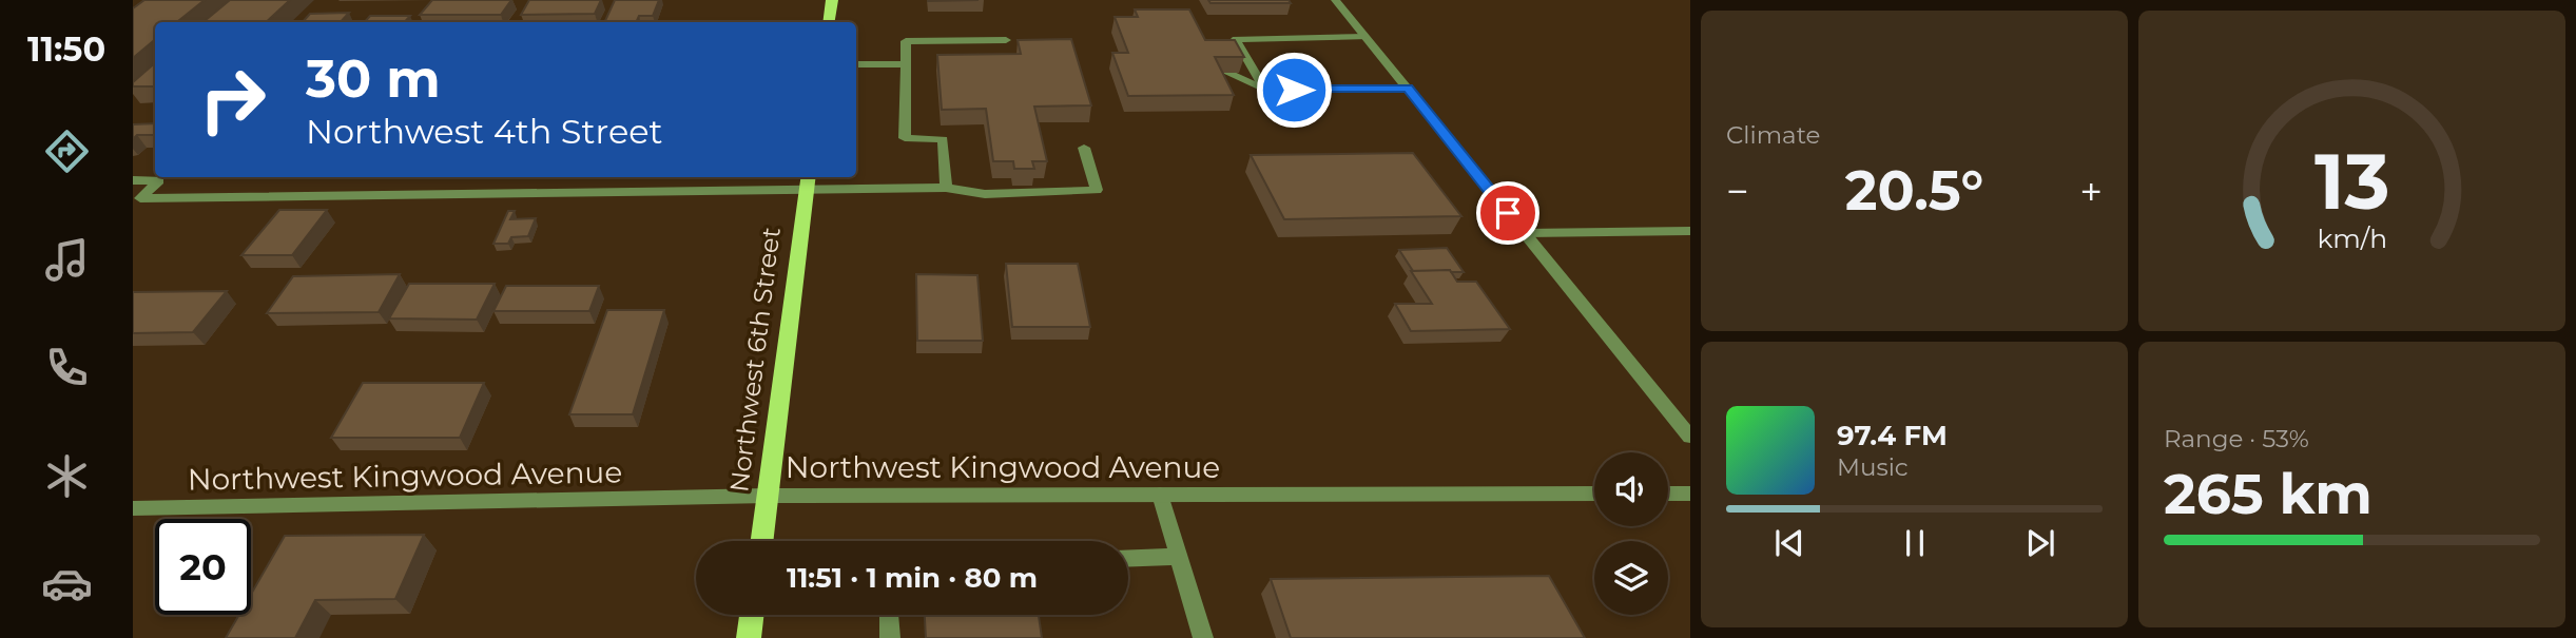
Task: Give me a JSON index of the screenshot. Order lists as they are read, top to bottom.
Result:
{
  "streets": {
    "main road": ["Northwest 6th Street"],
    "street": ["Northwest Kingwood Avenue"]
  },
  "crossings": [
    ["Northwest 6th Street", "Northwest Kingwood Avenue"]
  ],
  "page": {
    "tabs": "11:50",
    "tile": [
      "Climate",
      ["Range · 53%", "265 km"]
    ],
    "turn": ["30 m", "Northwest 4th Street"],
    "heat": ["−", "20.5°", "+"],
    "song": ["97.4 FM", "Music"],
    "limit": "20",
    "trip": "11:51 · 1 min · 80 m",
    "gauge": ["13", "km/h"]
  }
}
